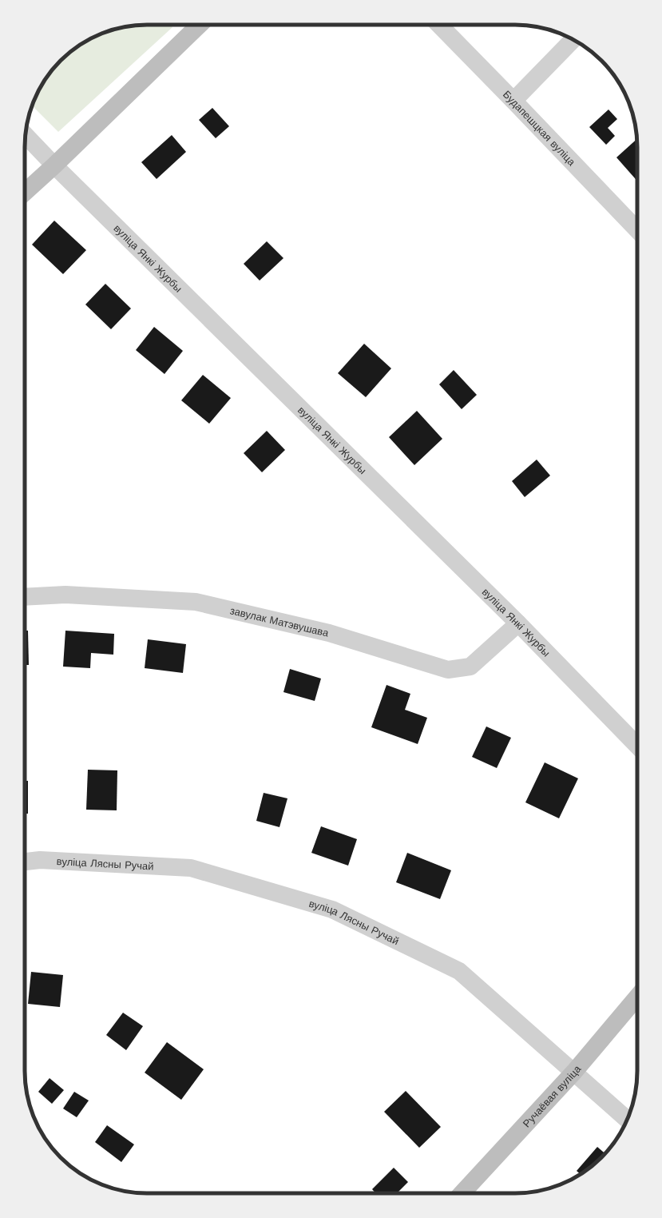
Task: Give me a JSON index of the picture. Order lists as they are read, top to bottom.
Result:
{
  "streets": {
    "street": [
      "Будапешцкая вуліца",
      "вуліца Янкі Журбы",
      "завулак Матэвушава",
      "вуліца Лясны Ручай",
      "Ручаёвая вуліца"
    ]
  },
  "crossings": [
    ["вуліца Янкі Журбы", "завулак Матэвушава"],
    ["вуліца Лясны Ручай", "Ручаёвая вуліца"]
  ]
}
